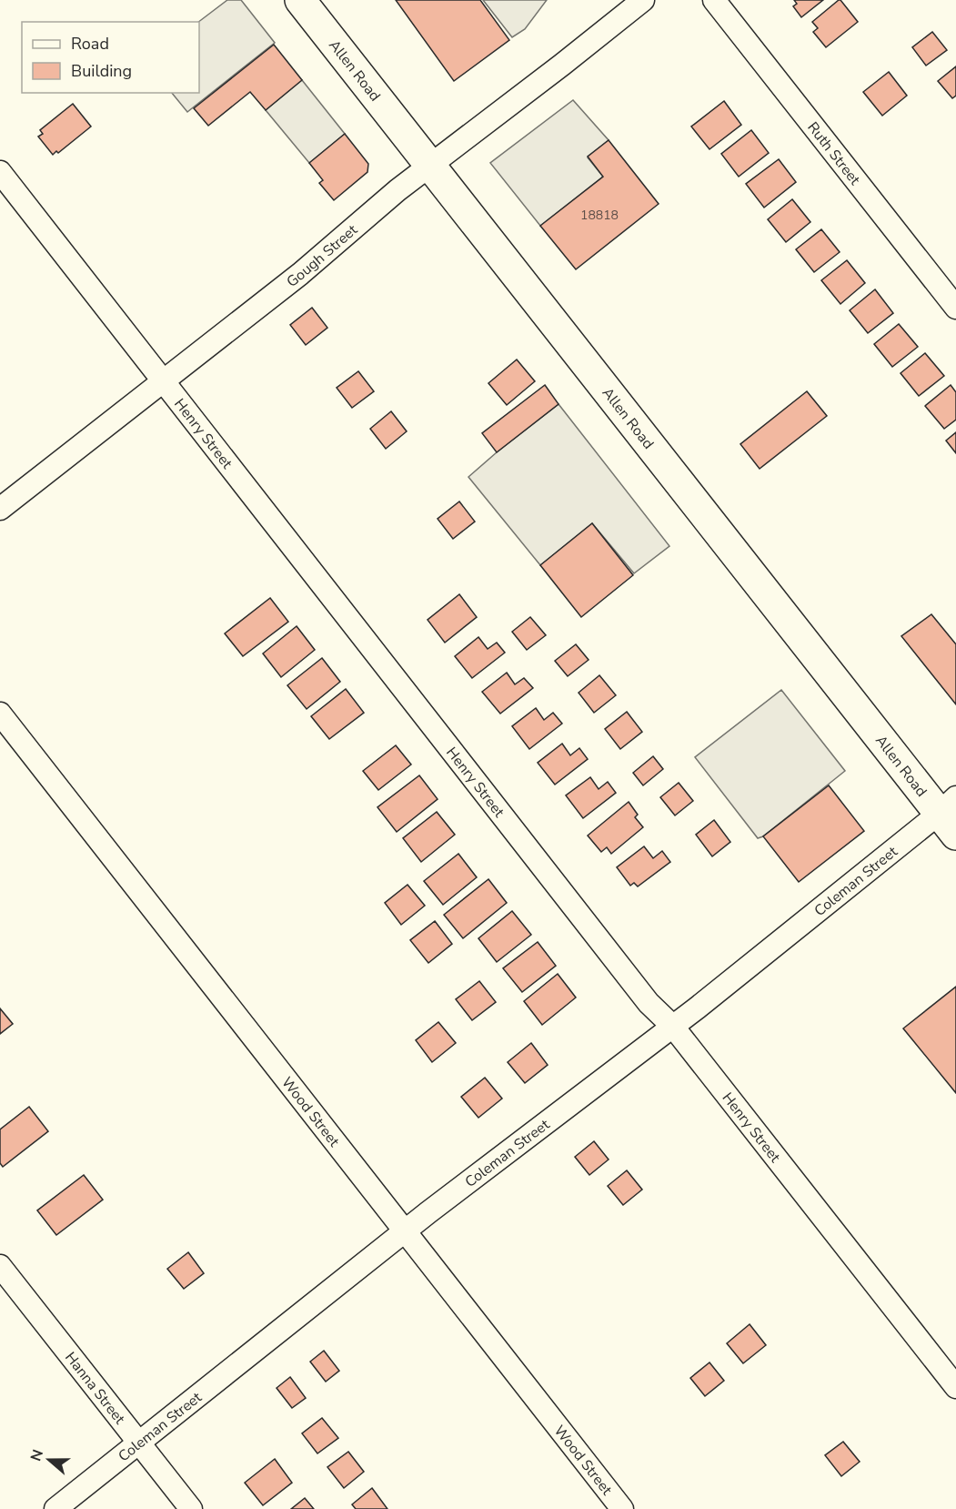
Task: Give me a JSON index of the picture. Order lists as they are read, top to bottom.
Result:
{
  "streets": {
    "main road": ["Allen Road"],
    "street": [
      "Ruth Street",
      "Gough Street",
      "Henry Street",
      "Coleman Street",
      "Wood Street",
      "Hanna Street"
    ]
  },
  "crossings": [
    ["Allen Road", "Gough Street"],
    ["Allen Road", "Coleman Street"],
    ["Gough Street", "Henry Street"],
    ["Henry Street", "Coleman Street"],
    ["Coleman Street", "Wood Street"],
    ["Coleman Street", "Hanna Street"]
  ],
  "house_numbers": ["18818"],
  "legend": ["Road", "Building"],
  "north": "left"
}
